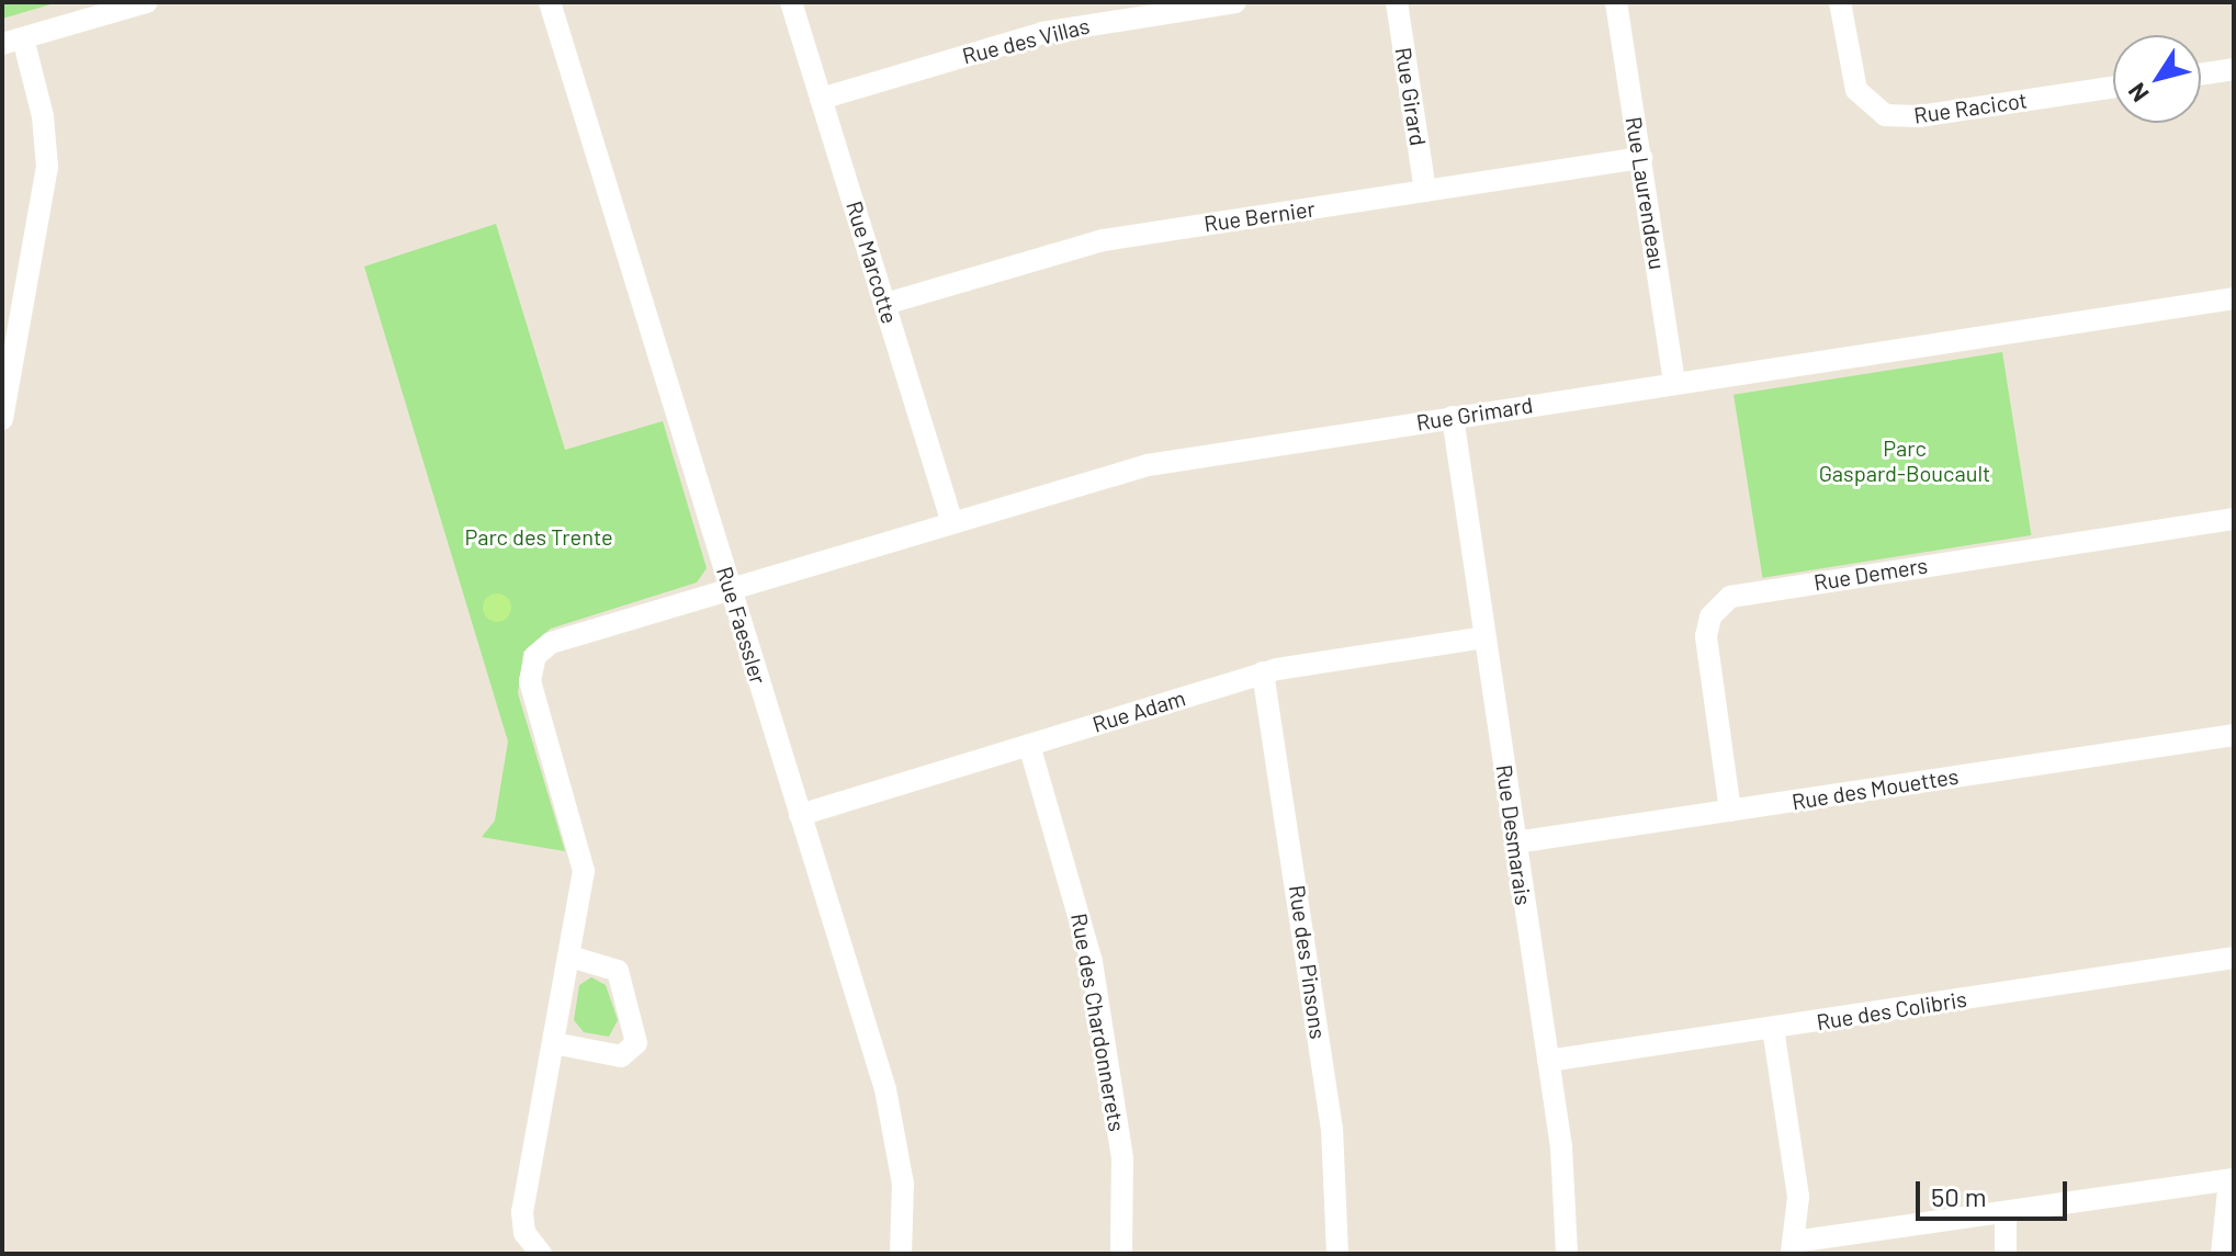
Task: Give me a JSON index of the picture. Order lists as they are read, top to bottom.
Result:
{
  "streets": {
    "street": [
      "Rue des Villas",
      "Rue Girard",
      "Rue Racicot",
      "Rue Laurendeau",
      "Rue Bernier",
      "Rue Marcotte",
      "Rue Grimard",
      "Rue Demers",
      "Rue Faessler",
      "Rue Adam",
      "Rue des Mouettes",
      "Rue Desmarais",
      "Rue des Pinsons",
      "Rue des Colibris",
      "Rue des Chardonnerets"
    ]
  },
  "crossings": [
    ["Rue des Villas", "Rue Marcotte"],
    ["Rue Girard", "Rue Bernier"],
    ["Rue Laurendeau", "Rue Bernier"],
    ["Rue Laurendeau", "Rue Grimard"],
    ["Rue Bernier", "Rue Marcotte"],
    ["Rue Marcotte", "Rue Grimard"],
    ["Rue Grimard", "Rue Faessler"],
    ["Rue Grimard", "Rue Desmarais"],
    ["Rue Demers", "Rue des Mouettes"],
    ["Rue Faessler", "Rue Adam"],
    ["Rue Adam", "Rue Desmarais"],
    ["Rue Adam", "Rue des Pinsons"],
    ["Rue Adam", "Rue des Chardonnerets"],
    ["Rue des Mouettes", "Rue Desmarais"],
    ["Rue Desmarais", "Rue des Colibris"]
  ],
  "parks": ["Parc Gaspard-Boucault", "Parc des Trente"],
  "scale_bar": "50 m",
  "north": "bottom left"
}
